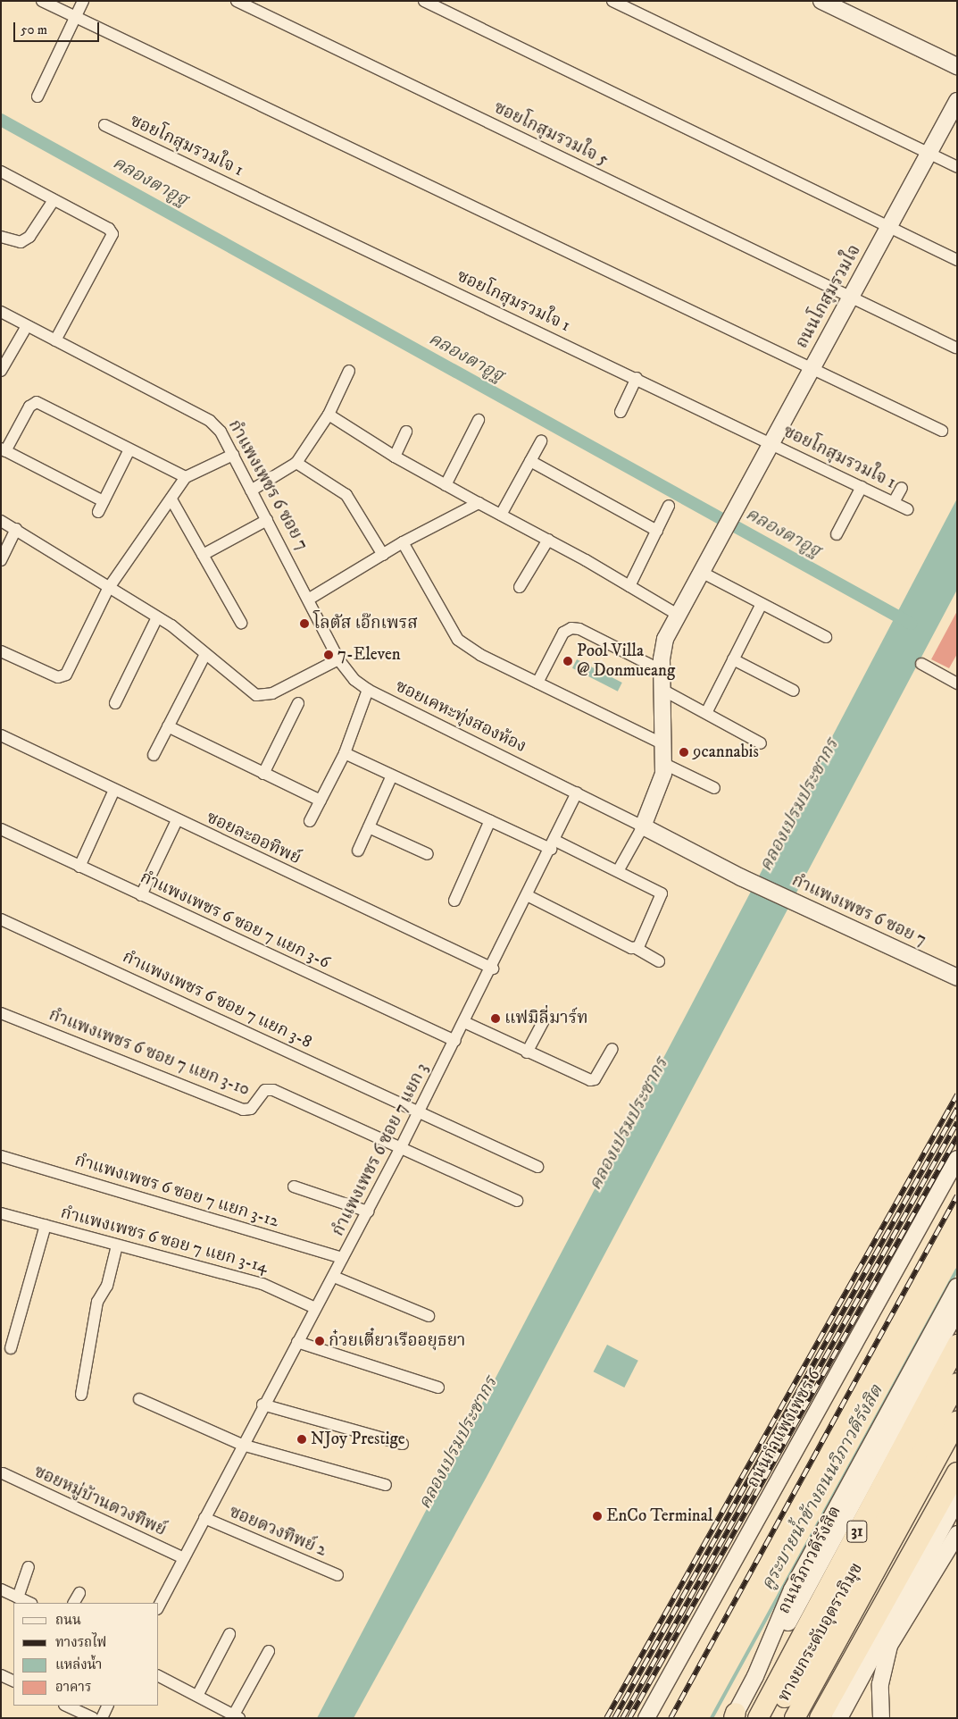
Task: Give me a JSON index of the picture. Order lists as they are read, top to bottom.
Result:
{
  "streets": {
    "highway": ["31", "ถนนวิภาวดีรังสิต", "ทางยกระดับอุตราภิมุข"],
    "main road": ["ถนนโกสุมรวมใจ", "กำแพงเพชร 6 ซอย 7", "ถนนกำแพงเพชร 6"],
    "street": [
      "ซอยโกสุมรวมใจ 5",
      "ซอยโกสุมรวมใจ 1",
      "ซอยเคหะทุ่งสองห้อง",
      "ซอยละออทิพย์",
      "กำแพงเพชร 6 ซอย 7 แยก 3-6",
      "กำแพงเพชร 6 ซอย 7 แยก 3-8",
      "กำแพงเพชร 6 ซอย 7 แยก 3-10",
      "กำแพงเพชร 6 ซอย 7 แยก 3",
      "กำแพงเพชร 6 ซอย 7 แยก 3-12",
      "กำแพงเพชร 6 ซอย 7 แยก 3-14",
      "ซอยหมู่บ้านดวงทิพย์",
      "ซอยดวงทิพย์ 2"
    ]
  },
  "crossings": [
    ["ซอยโกสุมรวมใจ 5", "ถนนโกสุมรวมใจ"],
    ["ซอยโกสุมรวมใจ 1", "ถนนโกสุมรวมใจ"],
    ["ถนนโกสุมรวมใจ", "กำแพงเพชร 6 ซอย 7"],
    ["กำแพงเพชร 6 ซอย 7", "ซอยเคหะทุ่งสองห้อง"],
    ["กำแพงเพชร 6 ซอย 7", "กำแพงเพชร 6 ซอย 7 แยก 3"],
    ["ซอยเคหะทุ่งสองห้อง", "กำแพงเพชร 6 ซอย 7 แยก 3"],
    ["ซอยละออทิพย์", "กำแพงเพชร 6 ซอย 7 แยก 3"],
    ["กำแพงเพชร 6 ซอย 7 แยก 3-6", "กำแพงเพชร 6 ซอย 7 แยก 3"],
    ["กำแพงเพชร 6 ซอย 7 แยก 3-8", "กำแพงเพชร 6 ซอย 7 แยก 3"],
    ["กำแพงเพชร 6 ซอย 7 แยก 3-10", "กำแพงเพชร 6 ซอย 7 แยก 3"],
    ["กำแพงเพชร 6 ซอย 7 แยก 3", "กำแพงเพชร 6 ซอย 7 แยก 3-12"],
    ["กำแพงเพชร 6 ซอย 7 แยก 3", "กำแพงเพชร 6 ซอย 7 แยก 3-14"],
    ["กำแพงเพชร 6 ซอย 7 แยก 3", "ซอยหมู่บ้านดวงทิพย์"],
    ["กำแพงเพชร 6 ซอย 7 แยก 3", "ซอยดวงทิพย์ 2"]
  ],
  "water": ["คลองตาอูฐ", "คลองเปรมประชากร", "คูระบายน้ำข้างถนนวิภาวดีรังสิต"],
  "places": [
    "โลตัส เอ๊กเพรส",
    "7-Eleven",
    "Pool Villa @ Donmueang",
    "9cannabis",
    "แฟมิลี่มาร์ท",
    "ก๋วยเตี๋ยวเรืออยุธยา",
    "NJoy Prestige",
    "EnCo Terminal"
  ],
  "legend": [
    "ถนน",
    "ทางรถไฟ",
    "แหล่งน้ำ",
    "อาคาร"
  ],
  "scale_bar": "50 m"
}
